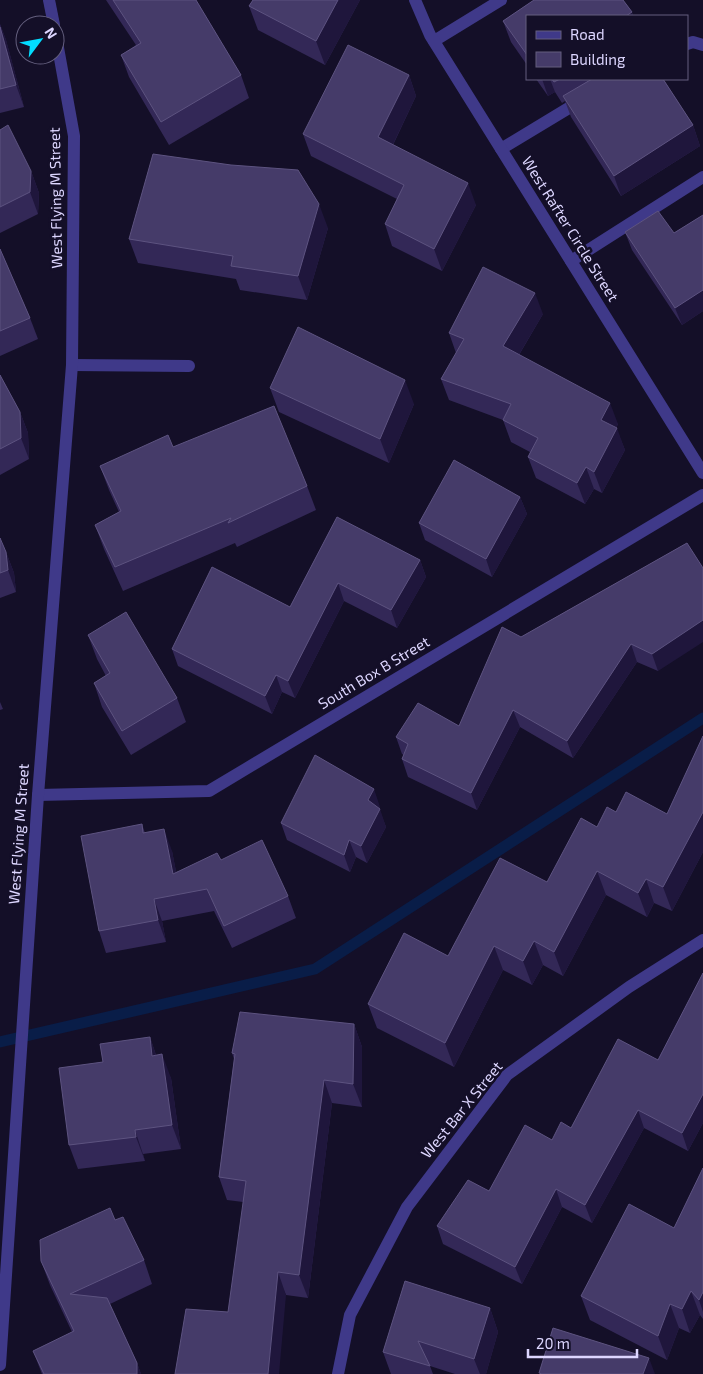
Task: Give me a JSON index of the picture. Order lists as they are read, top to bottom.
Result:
{
  "streets": {
    "street": [
      "West Flying M Street",
      "West Rafter Circle Street",
      "South Box B Street",
      "West Bar X Street"
    ]
  },
  "crossings": [
    ["West Flying M Street", "South Box B Street"]
  ],
  "legend": ["Road", "Building"],
  "scale_bar": "20 m",
  "north": "top right"
}
